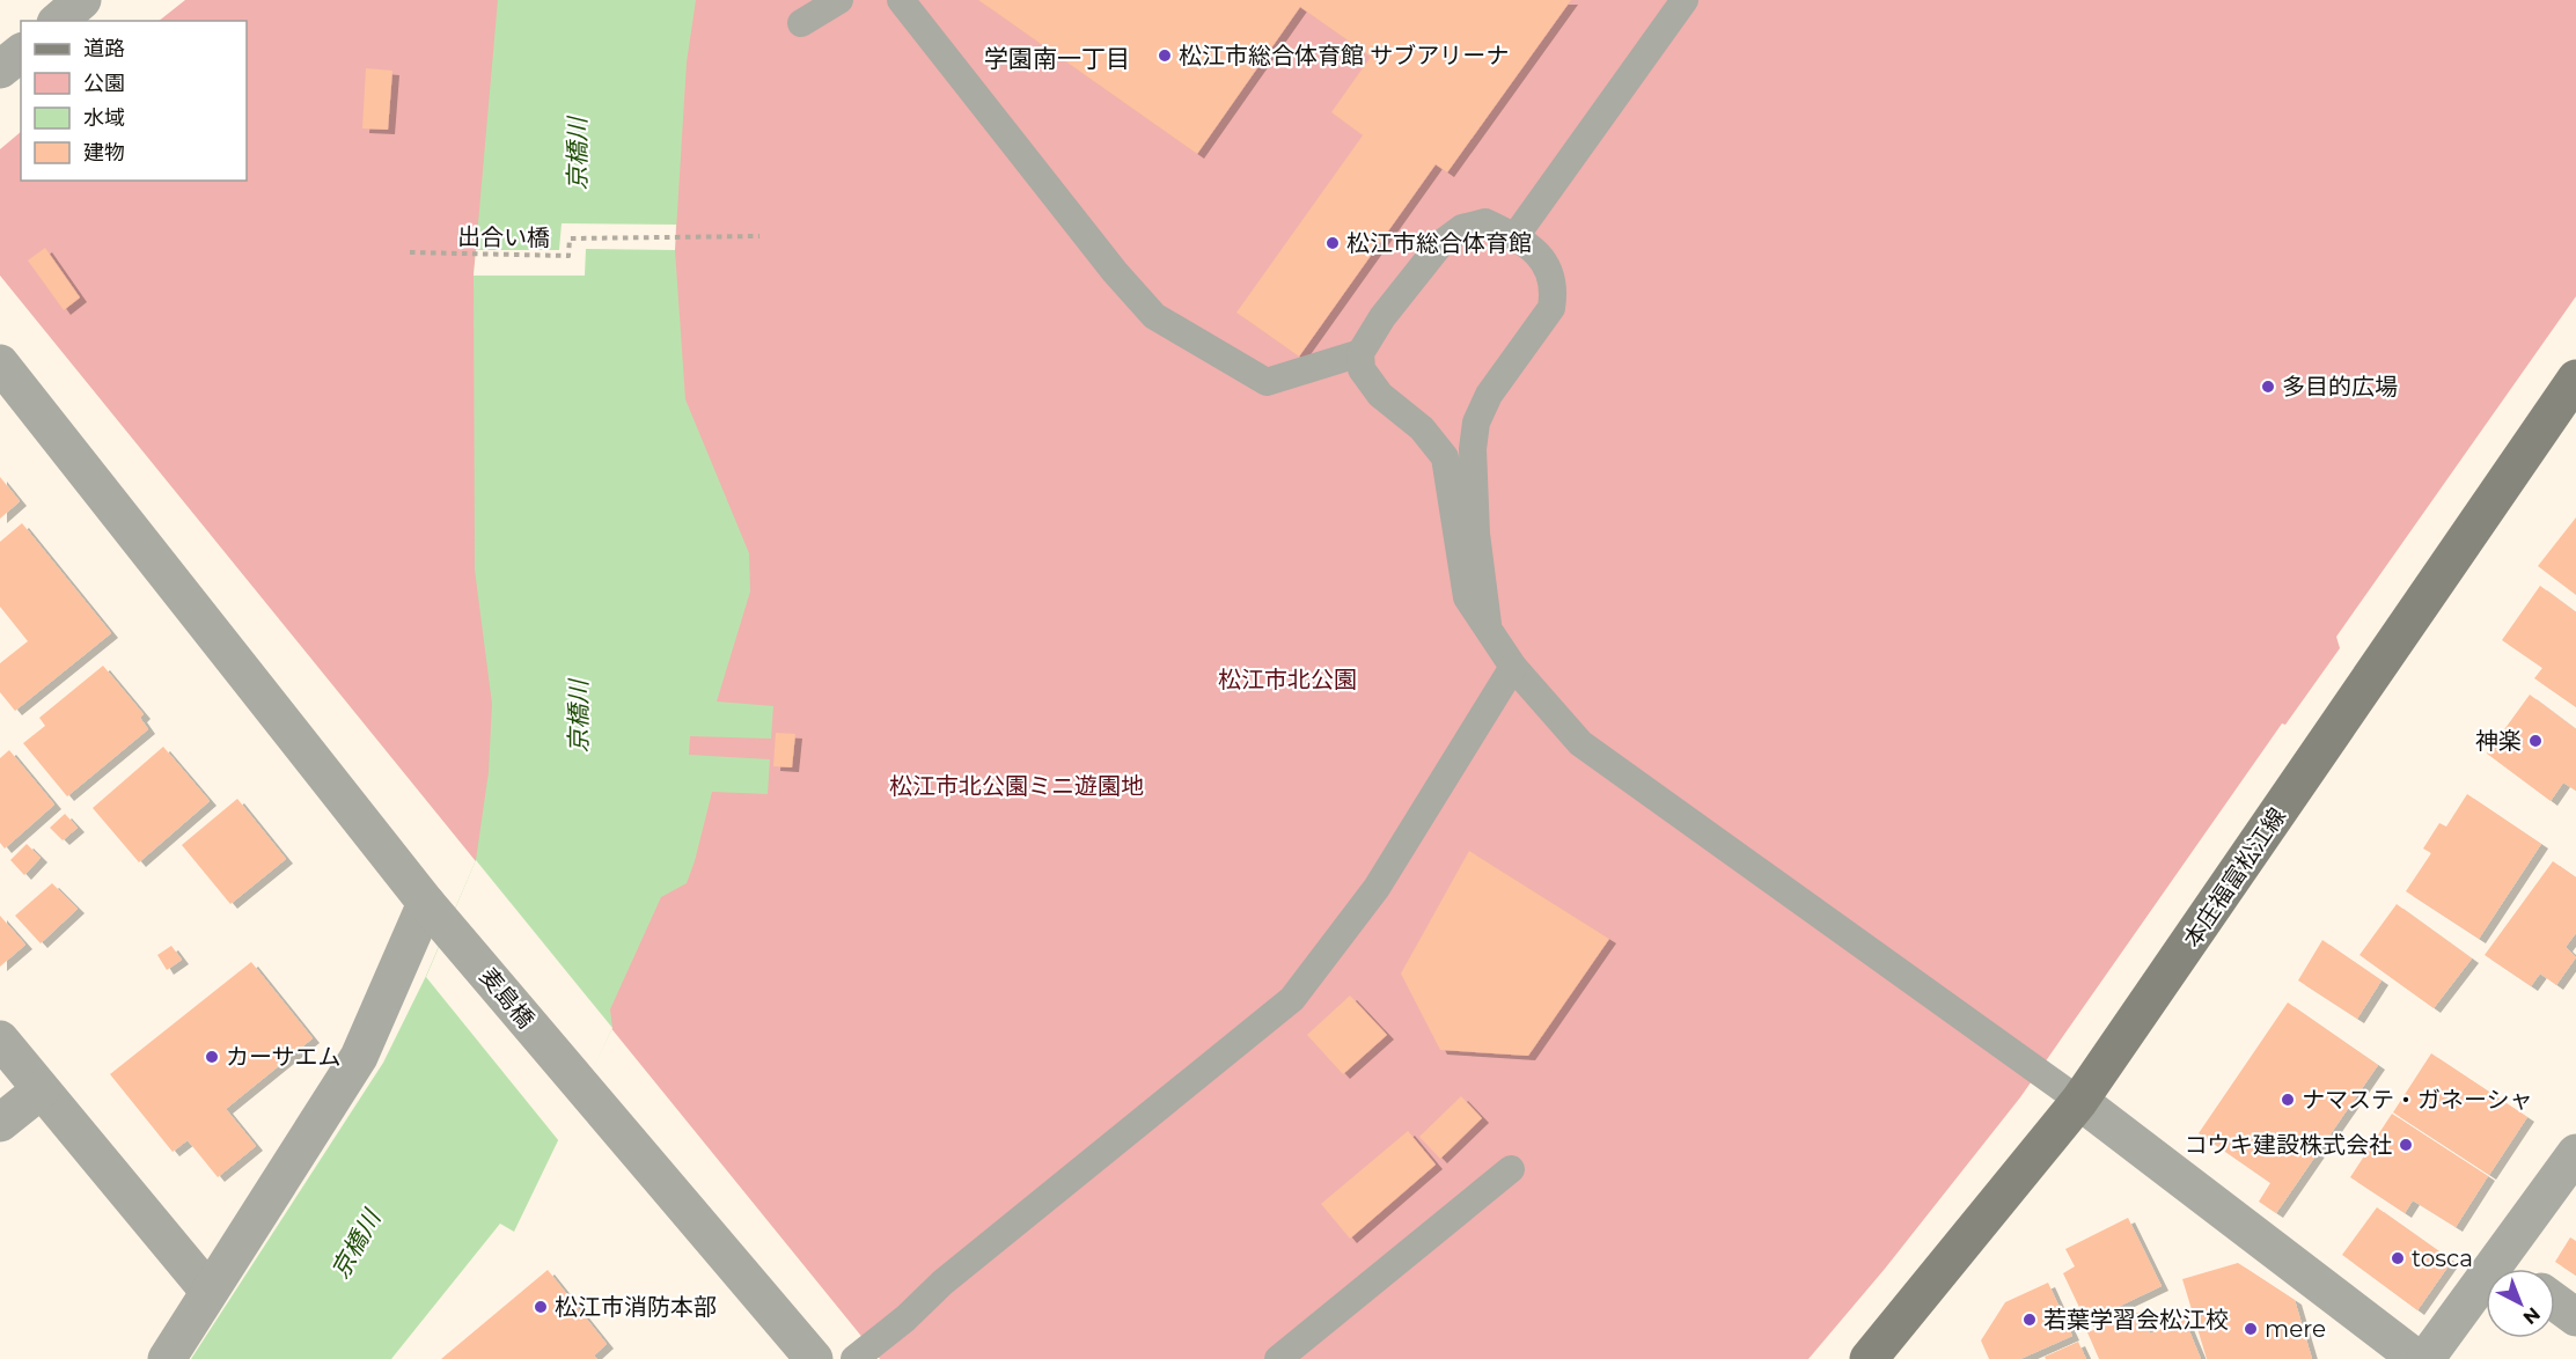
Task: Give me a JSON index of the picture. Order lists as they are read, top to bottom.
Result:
{
  "streets": {
    "main road": ["本庄福富松江線"],
    "street": ["麦島橋"],
    "path": ["出合い橋"]
  },
  "districts": ["学園南一丁目"],
  "water": ["京橋川"],
  "parks": ["松江市北公園", "松江市北公園ミニ遊園地"],
  "places": [
    "松江市総合体育館 サブアリーナ",
    "松江市総合体育館",
    "多目的広場",
    "神楽",
    "カーサエム",
    "ナマステ・ガネーシャ",
    "コウキ建設株式会社",
    "tosca",
    "松江市消防本部",
    "若葉学習会松江校",
    "mere"
  ],
  "legend": [
    "道路",
    "公園",
    "水域",
    "建物"
  ],
  "north": "bottom right"
}
